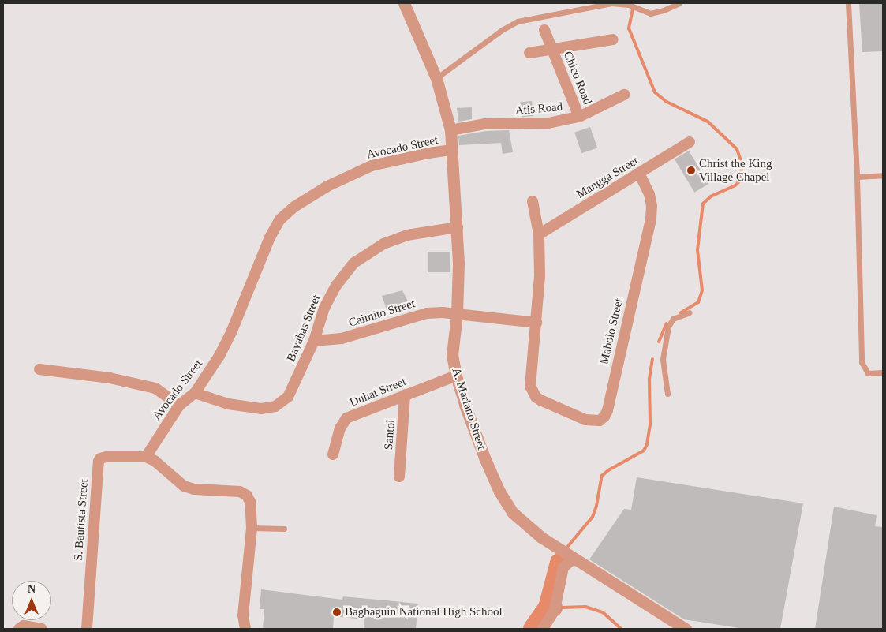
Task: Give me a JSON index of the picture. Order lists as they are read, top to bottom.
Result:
{
  "streets": {
    "street": [
      "Chico Road",
      "Atis Road",
      "Avocado Street",
      "Mangga Street",
      "Caimito Street",
      "Bayabas Street",
      "Mabolo Street",
      "Duhat Street",
      "A. Mariano Street",
      "Santol",
      "S. Bautista Street"
    ]
  },
  "crossings": [
    ["Chico Road", "Atis Road"],
    ["Atis Road", "A. Mariano Street"],
    ["Avocado Street", "Bayabas Street"],
    ["Avocado Street", "A. Mariano Street"],
    ["Avocado Street", "S. Bautista Street"],
    ["Mangga Street", "Mabolo Street"],
    ["Caimito Street", "Bayabas Street"],
    ["Caimito Street", "A. Mariano Street"],
    ["Bayabas Street", "A. Mariano Street"],
    ["Duhat Street", "A. Mariano Street"],
    ["Duhat Street", "Santol"]
  ],
  "places": ["Christ the King Village Chapel", "Bagbaguin National High School"],
  "north": "top"
}
